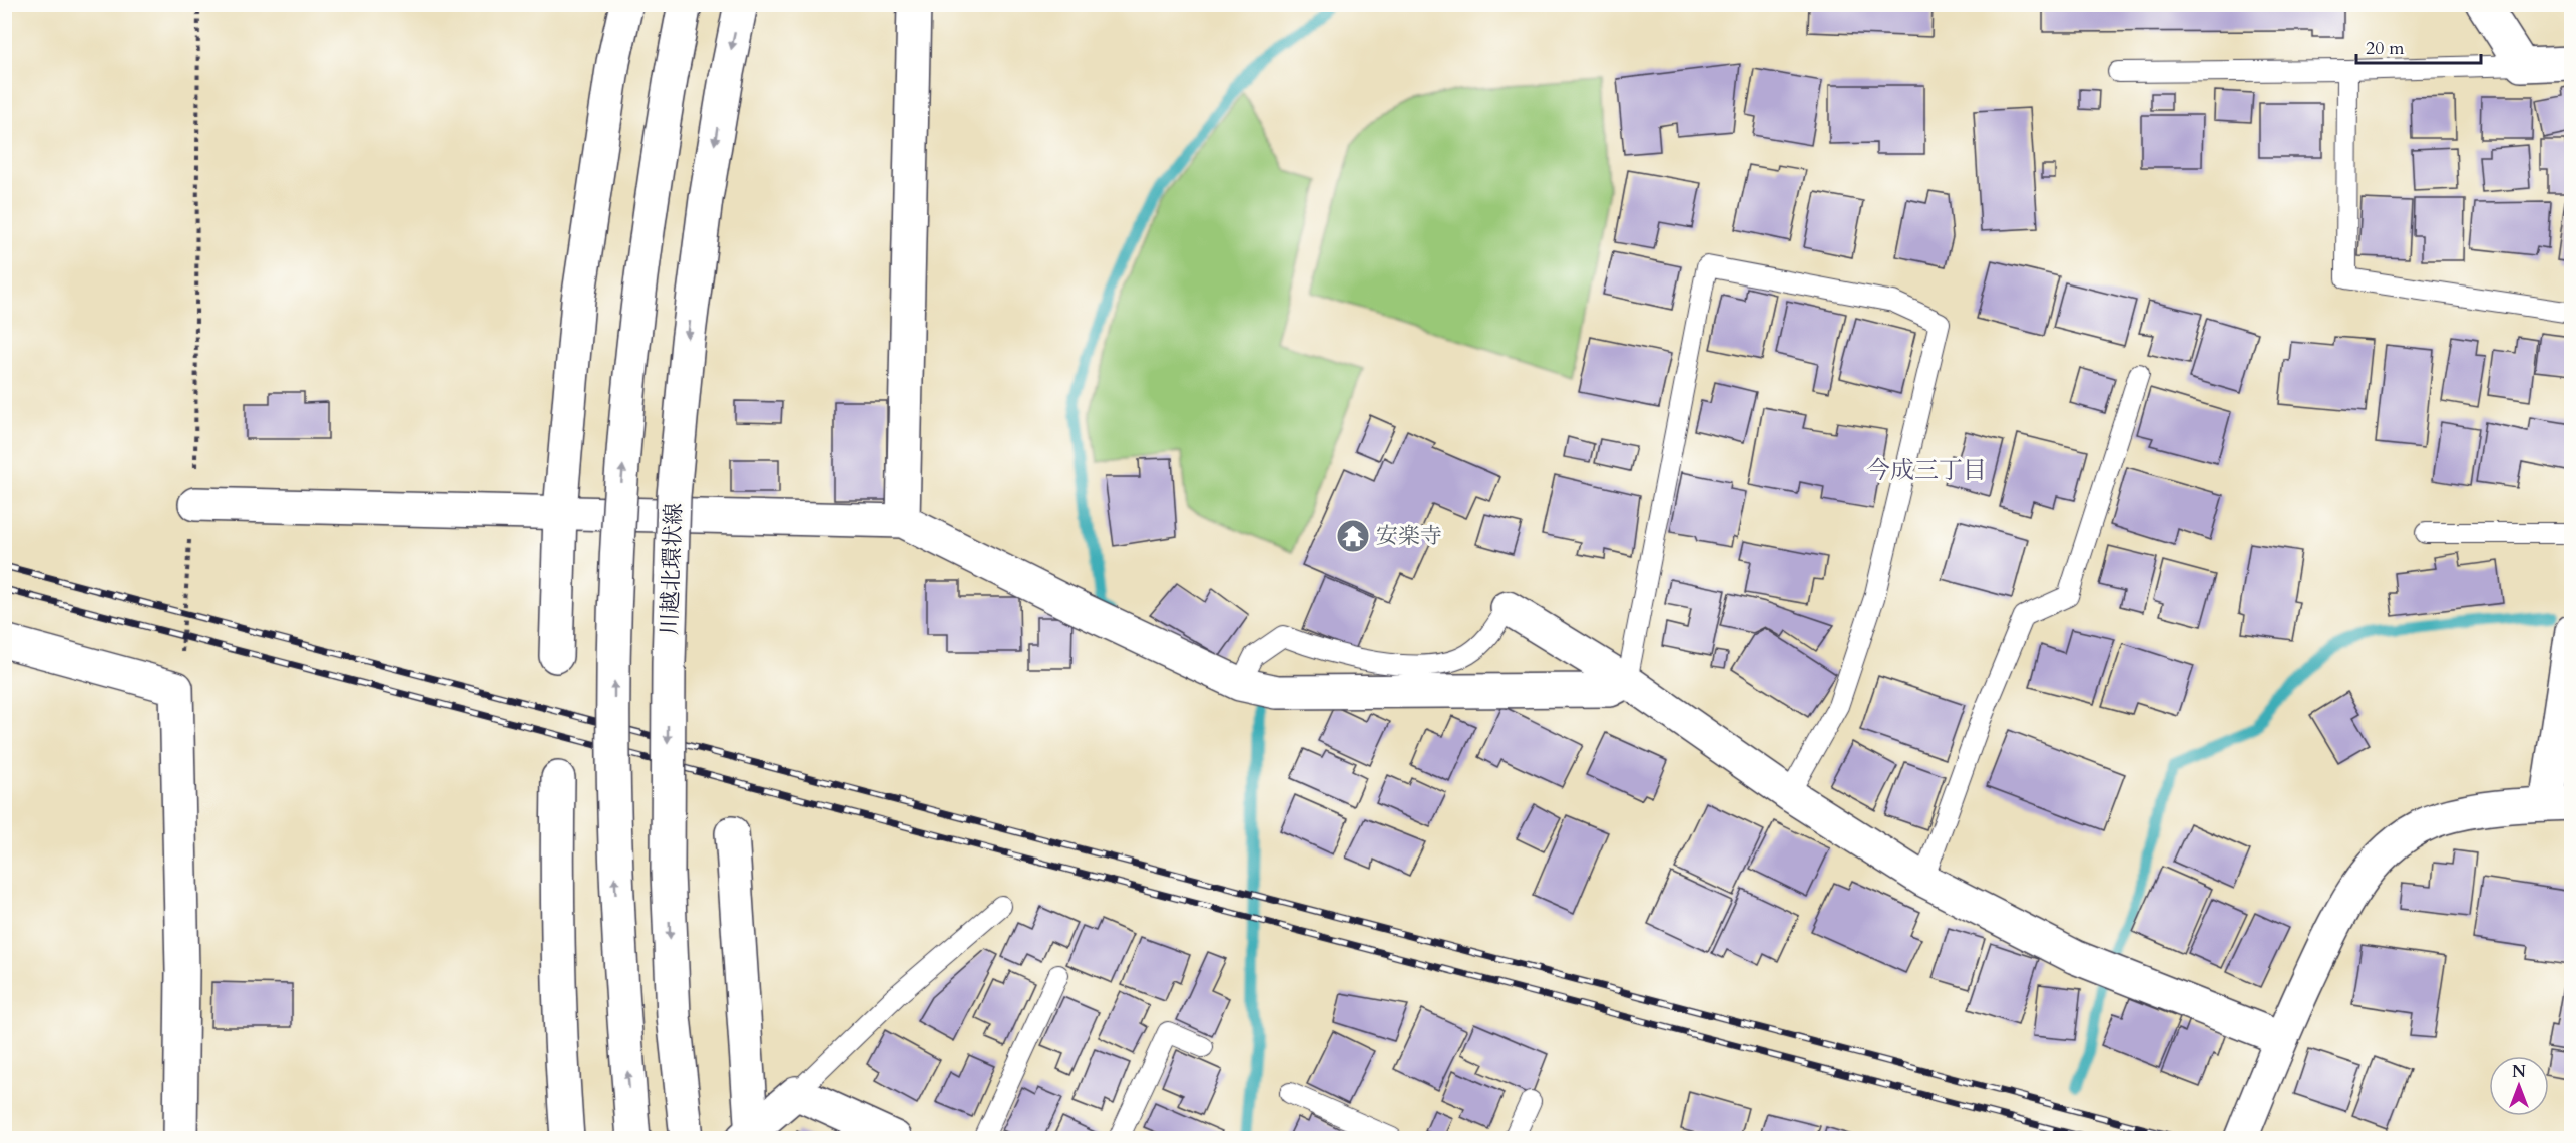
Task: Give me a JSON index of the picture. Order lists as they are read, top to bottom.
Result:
{
  "streets": {
    "street": ["川越北環状線"]
  },
  "districts": ["今成三丁目"],
  "places": {
    "temple": ["安楽寺"]
  },
  "scale_bar": "20 m",
  "north": "top"
}
